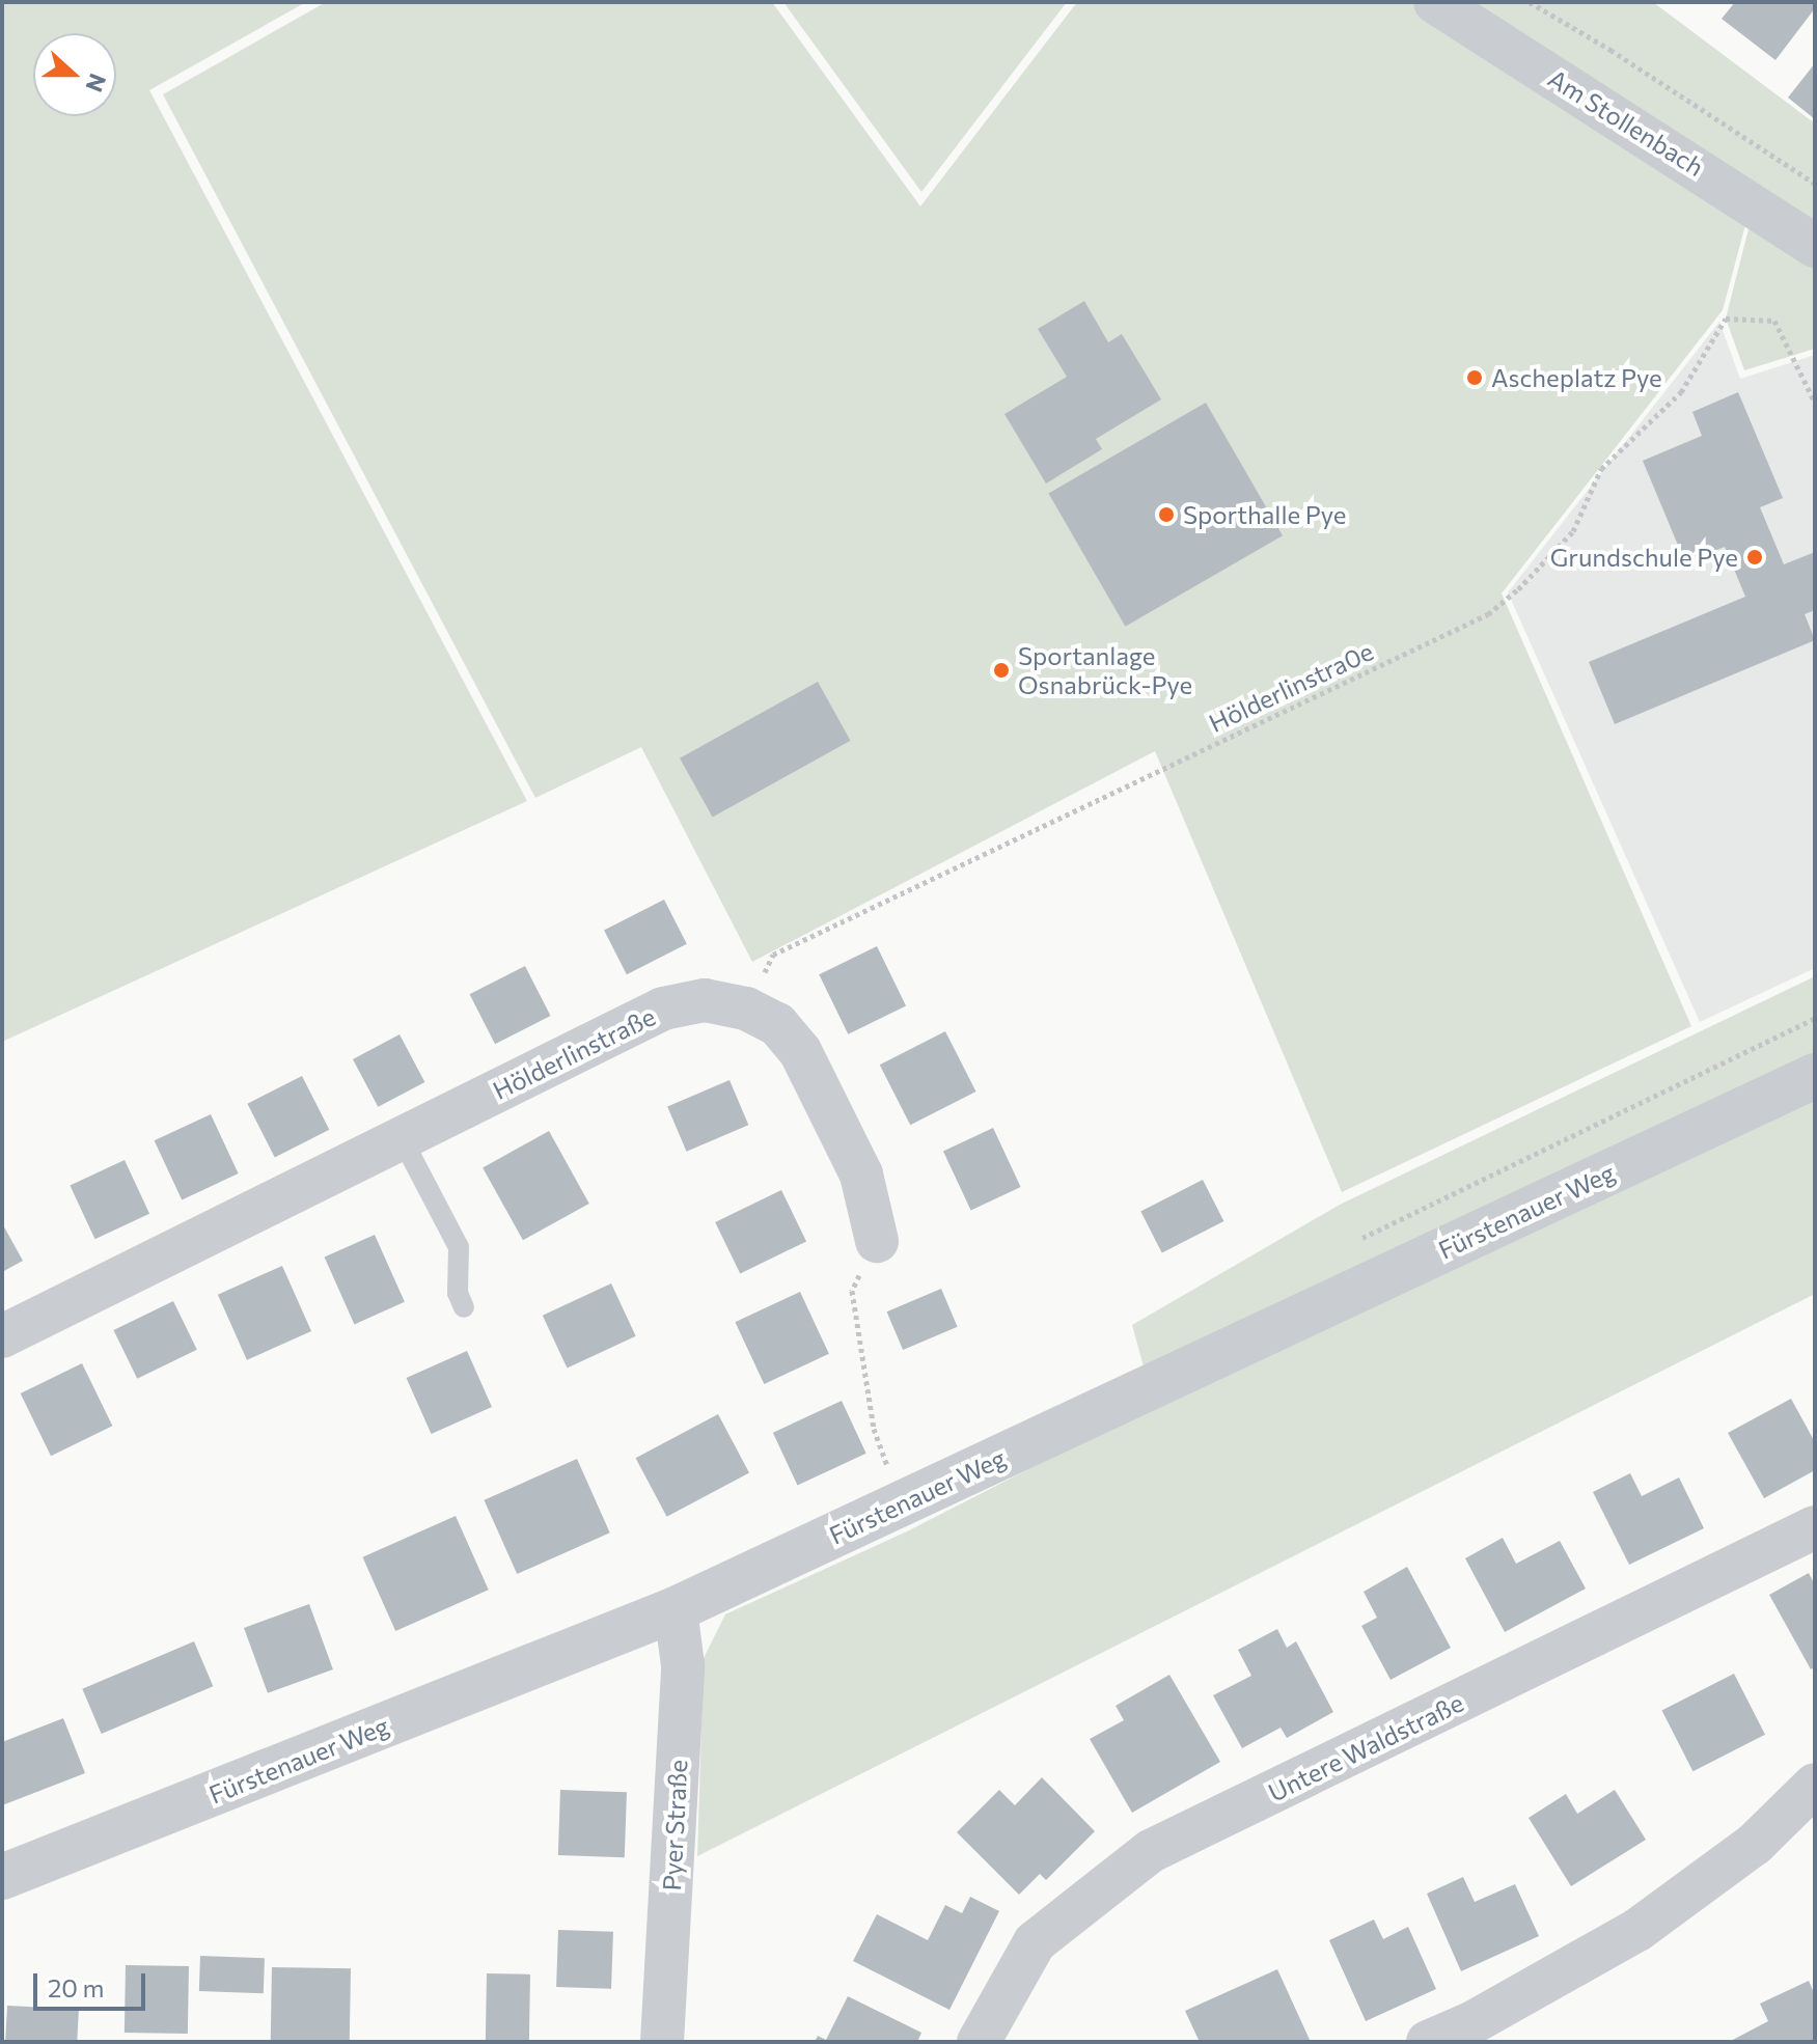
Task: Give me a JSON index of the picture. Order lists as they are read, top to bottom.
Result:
{
  "streets": {
    "street": [
      "Am Stollenbach",
      "Hölderlinstraße",
      "Fürstenauer Weg",
      "Untere Waldstraße",
      "Pyer Straße"
    ],
    "path": ["Hölderlinstra0e"]
  },
  "crossings": [
    ["Hölderlinstra0e", "Hölderlinstraße"],
    ["Fürstenauer Weg", "Pyer Straße"]
  ],
  "places": [
    "Ascheplatz Pye",
    "Sporthalle Pye",
    "Grundschule Pye",
    "Sportanlage Osnabrück-Pye"
  ],
  "scale_bar": "20 m",
  "north": "right"
}
